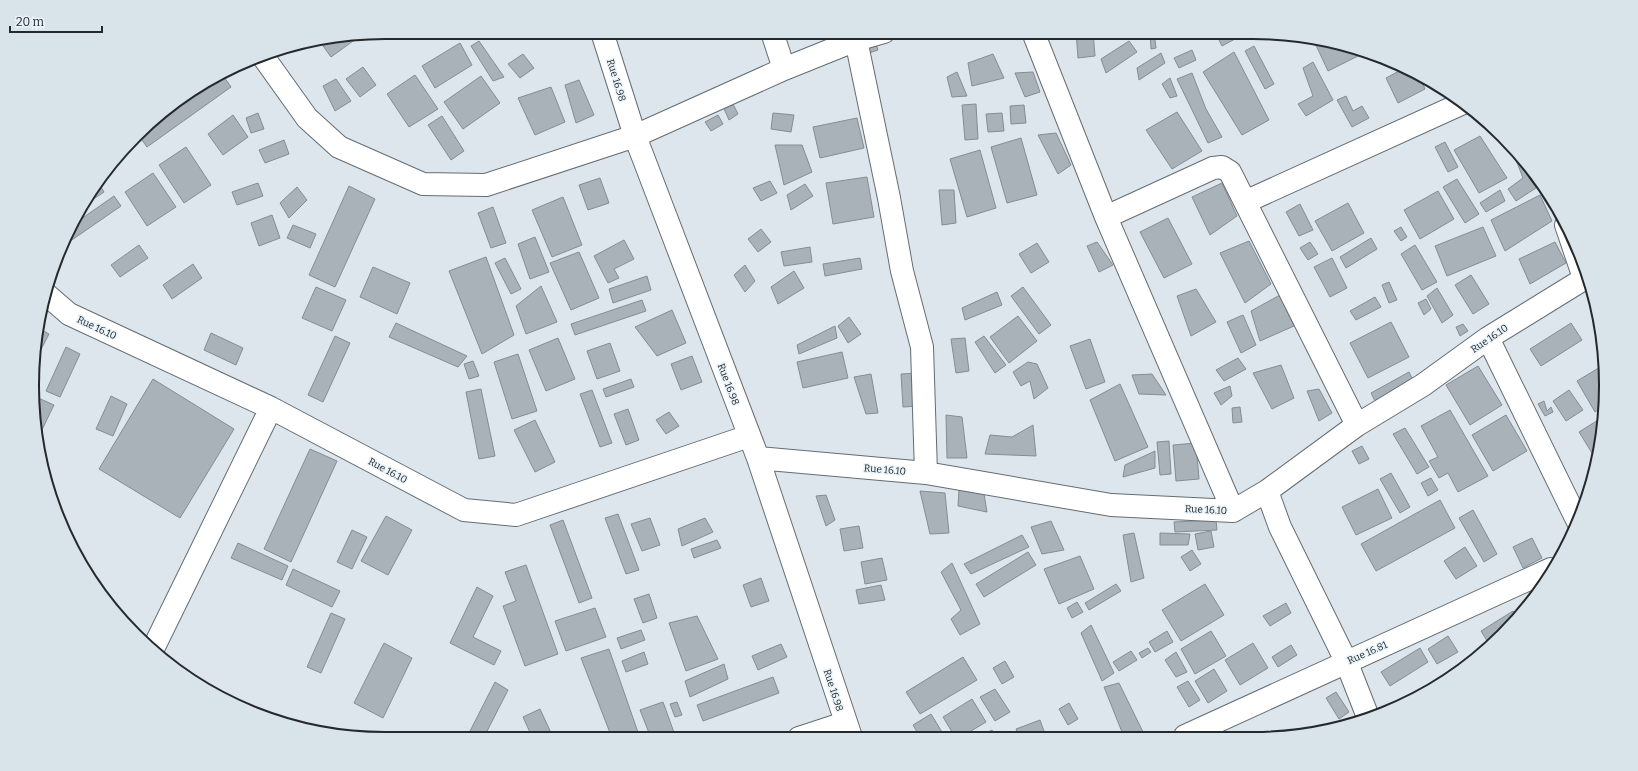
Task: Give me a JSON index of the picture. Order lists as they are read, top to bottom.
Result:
{
  "streets": {
    "street": ["Rue 16.98", "Rue 16.10", "Rue 16.81"]
  },
  "crossings": [
    ["Rue 16.98", "Rue 16.10"]
  ],
  "scale_bar": "20 m"
}
